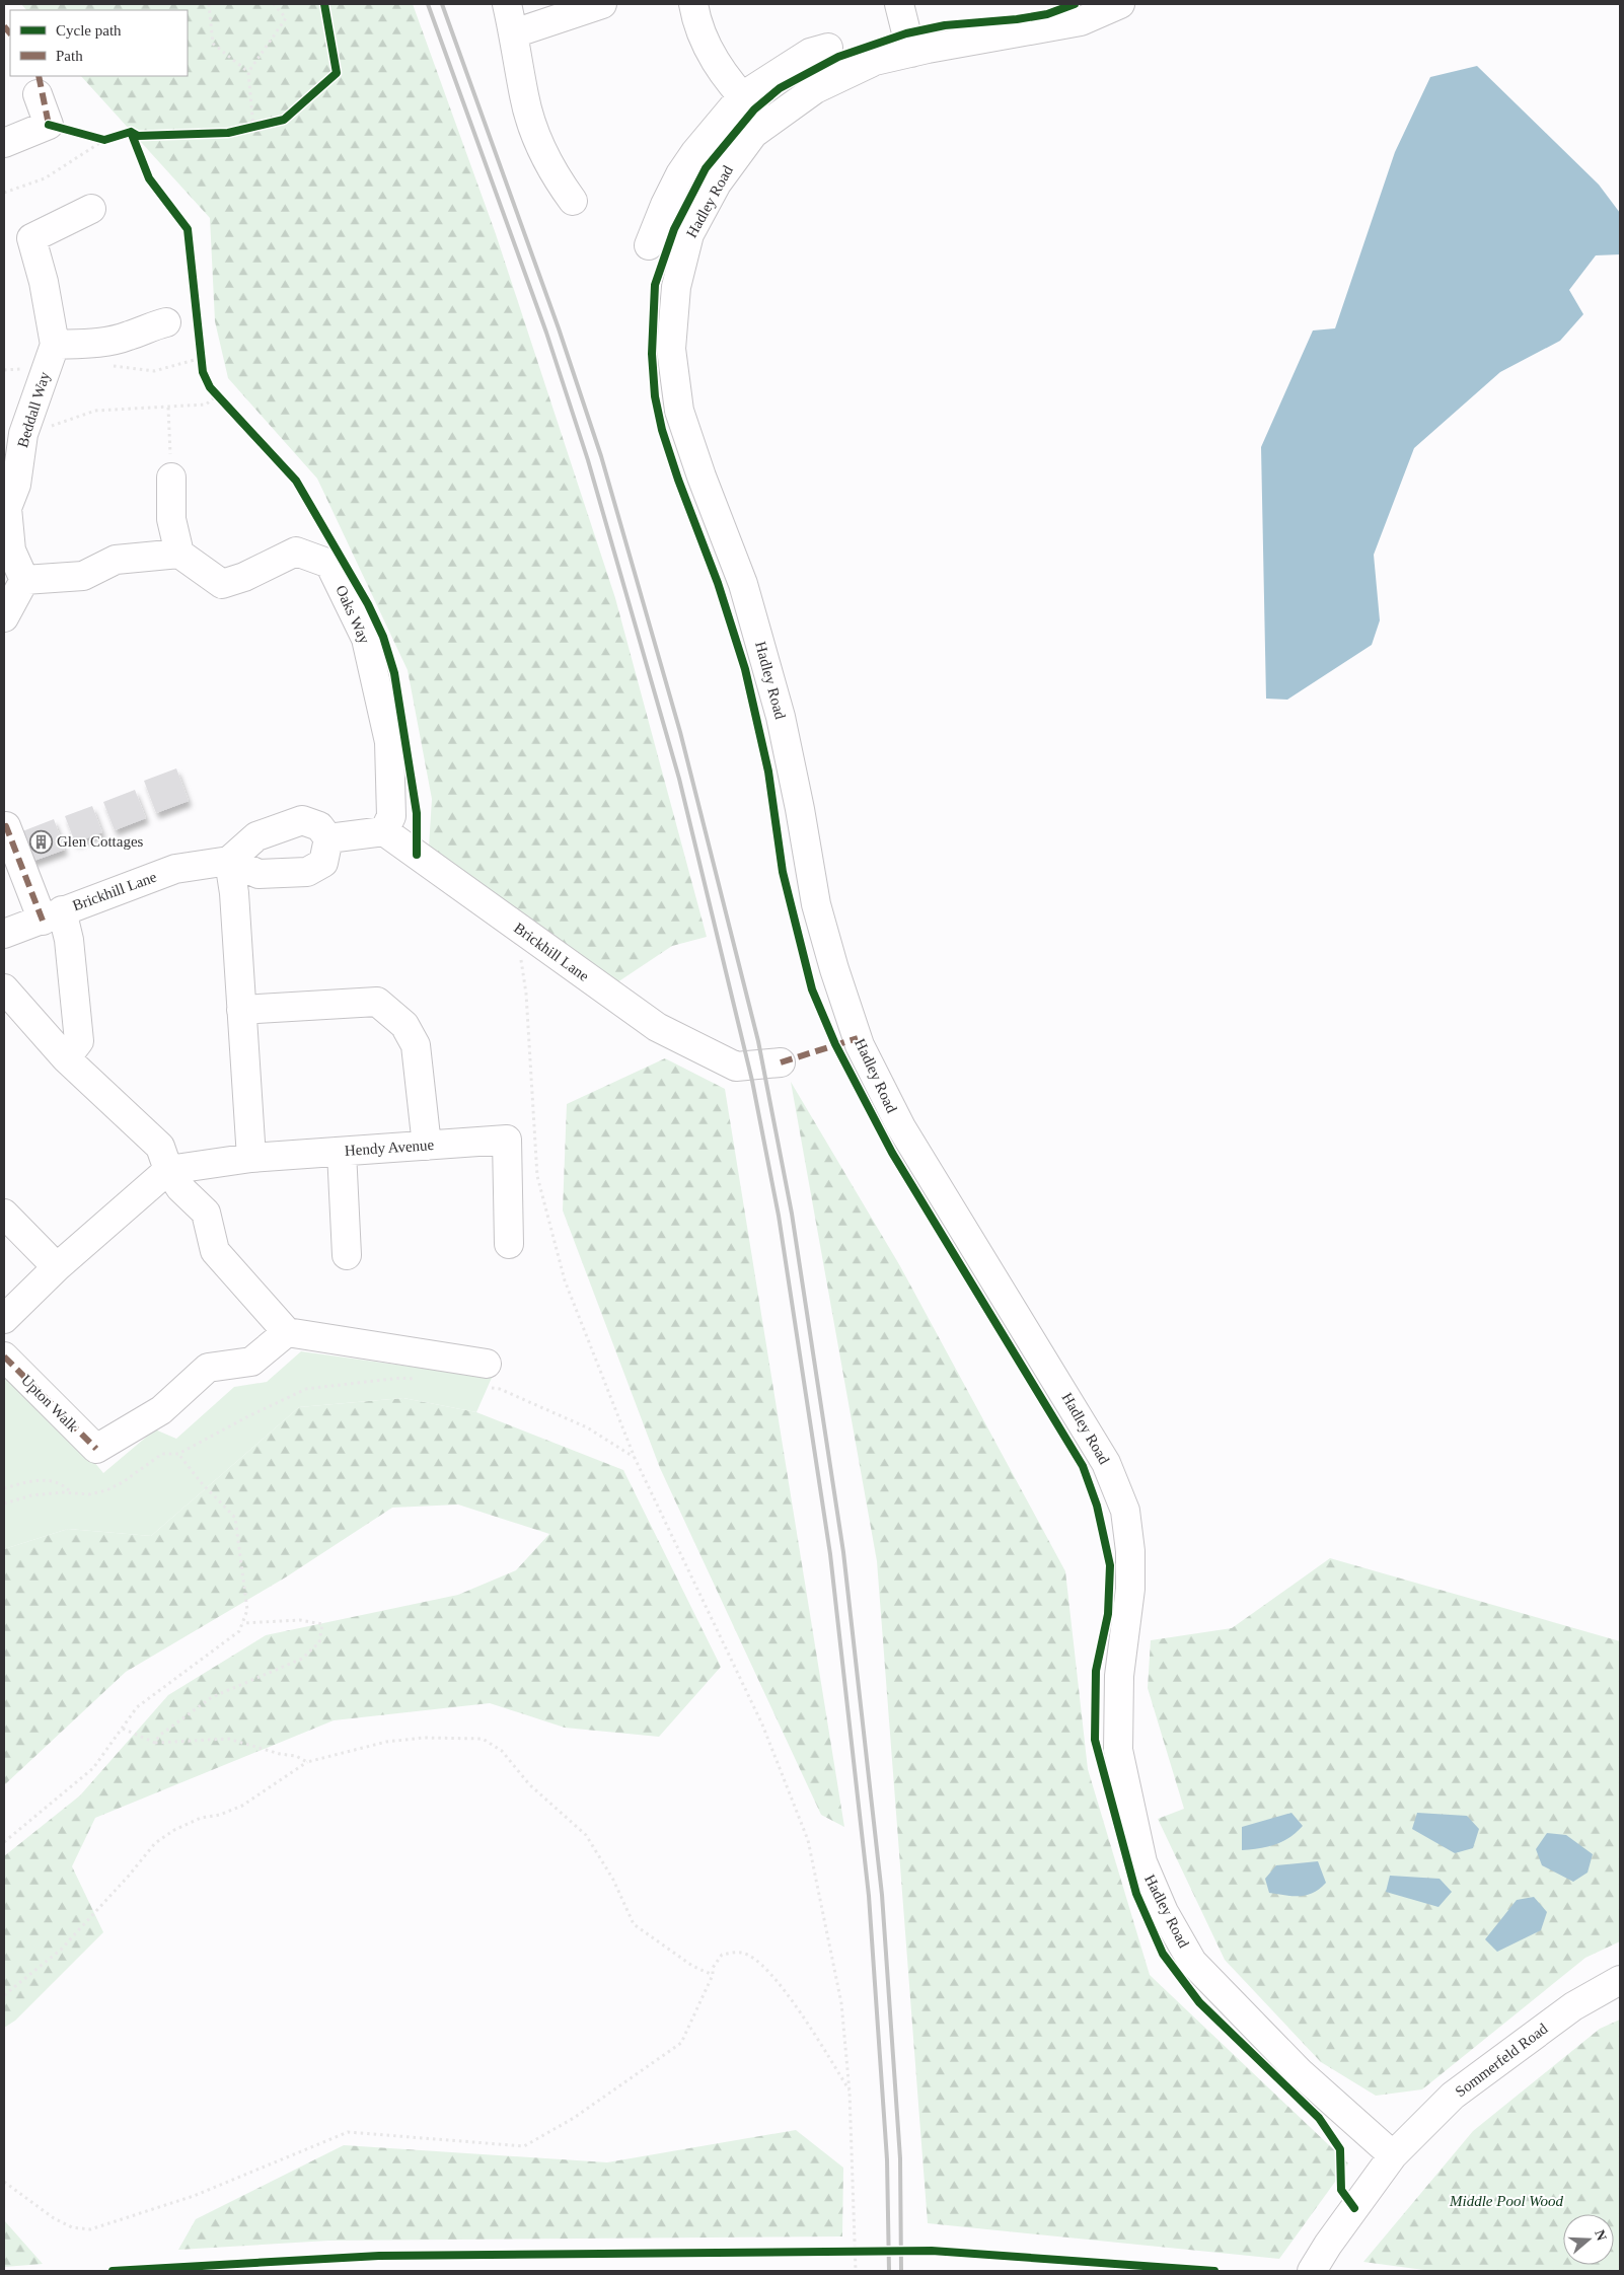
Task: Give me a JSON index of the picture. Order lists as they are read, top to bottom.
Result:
{
  "streets": {
    "street": [
      "Hadley Road",
      "Beddall Way",
      "Oaks Way",
      "Brickhill Lane",
      "Hendy Avenue",
      "Upton Walk",
      "Sommerfeld Road"
    ]
  },
  "crossings": [
    ["Hadley Road", "Sommerfeld Road"],
    ["Oaks Way", "Brickhill Lane"]
  ],
  "parks": ["Middle Pool Wood"],
  "places": {
    "building": ["Glen Cottages"]
  },
  "legend": ["Cycle path", "Path"],
  "north": "right"
}
